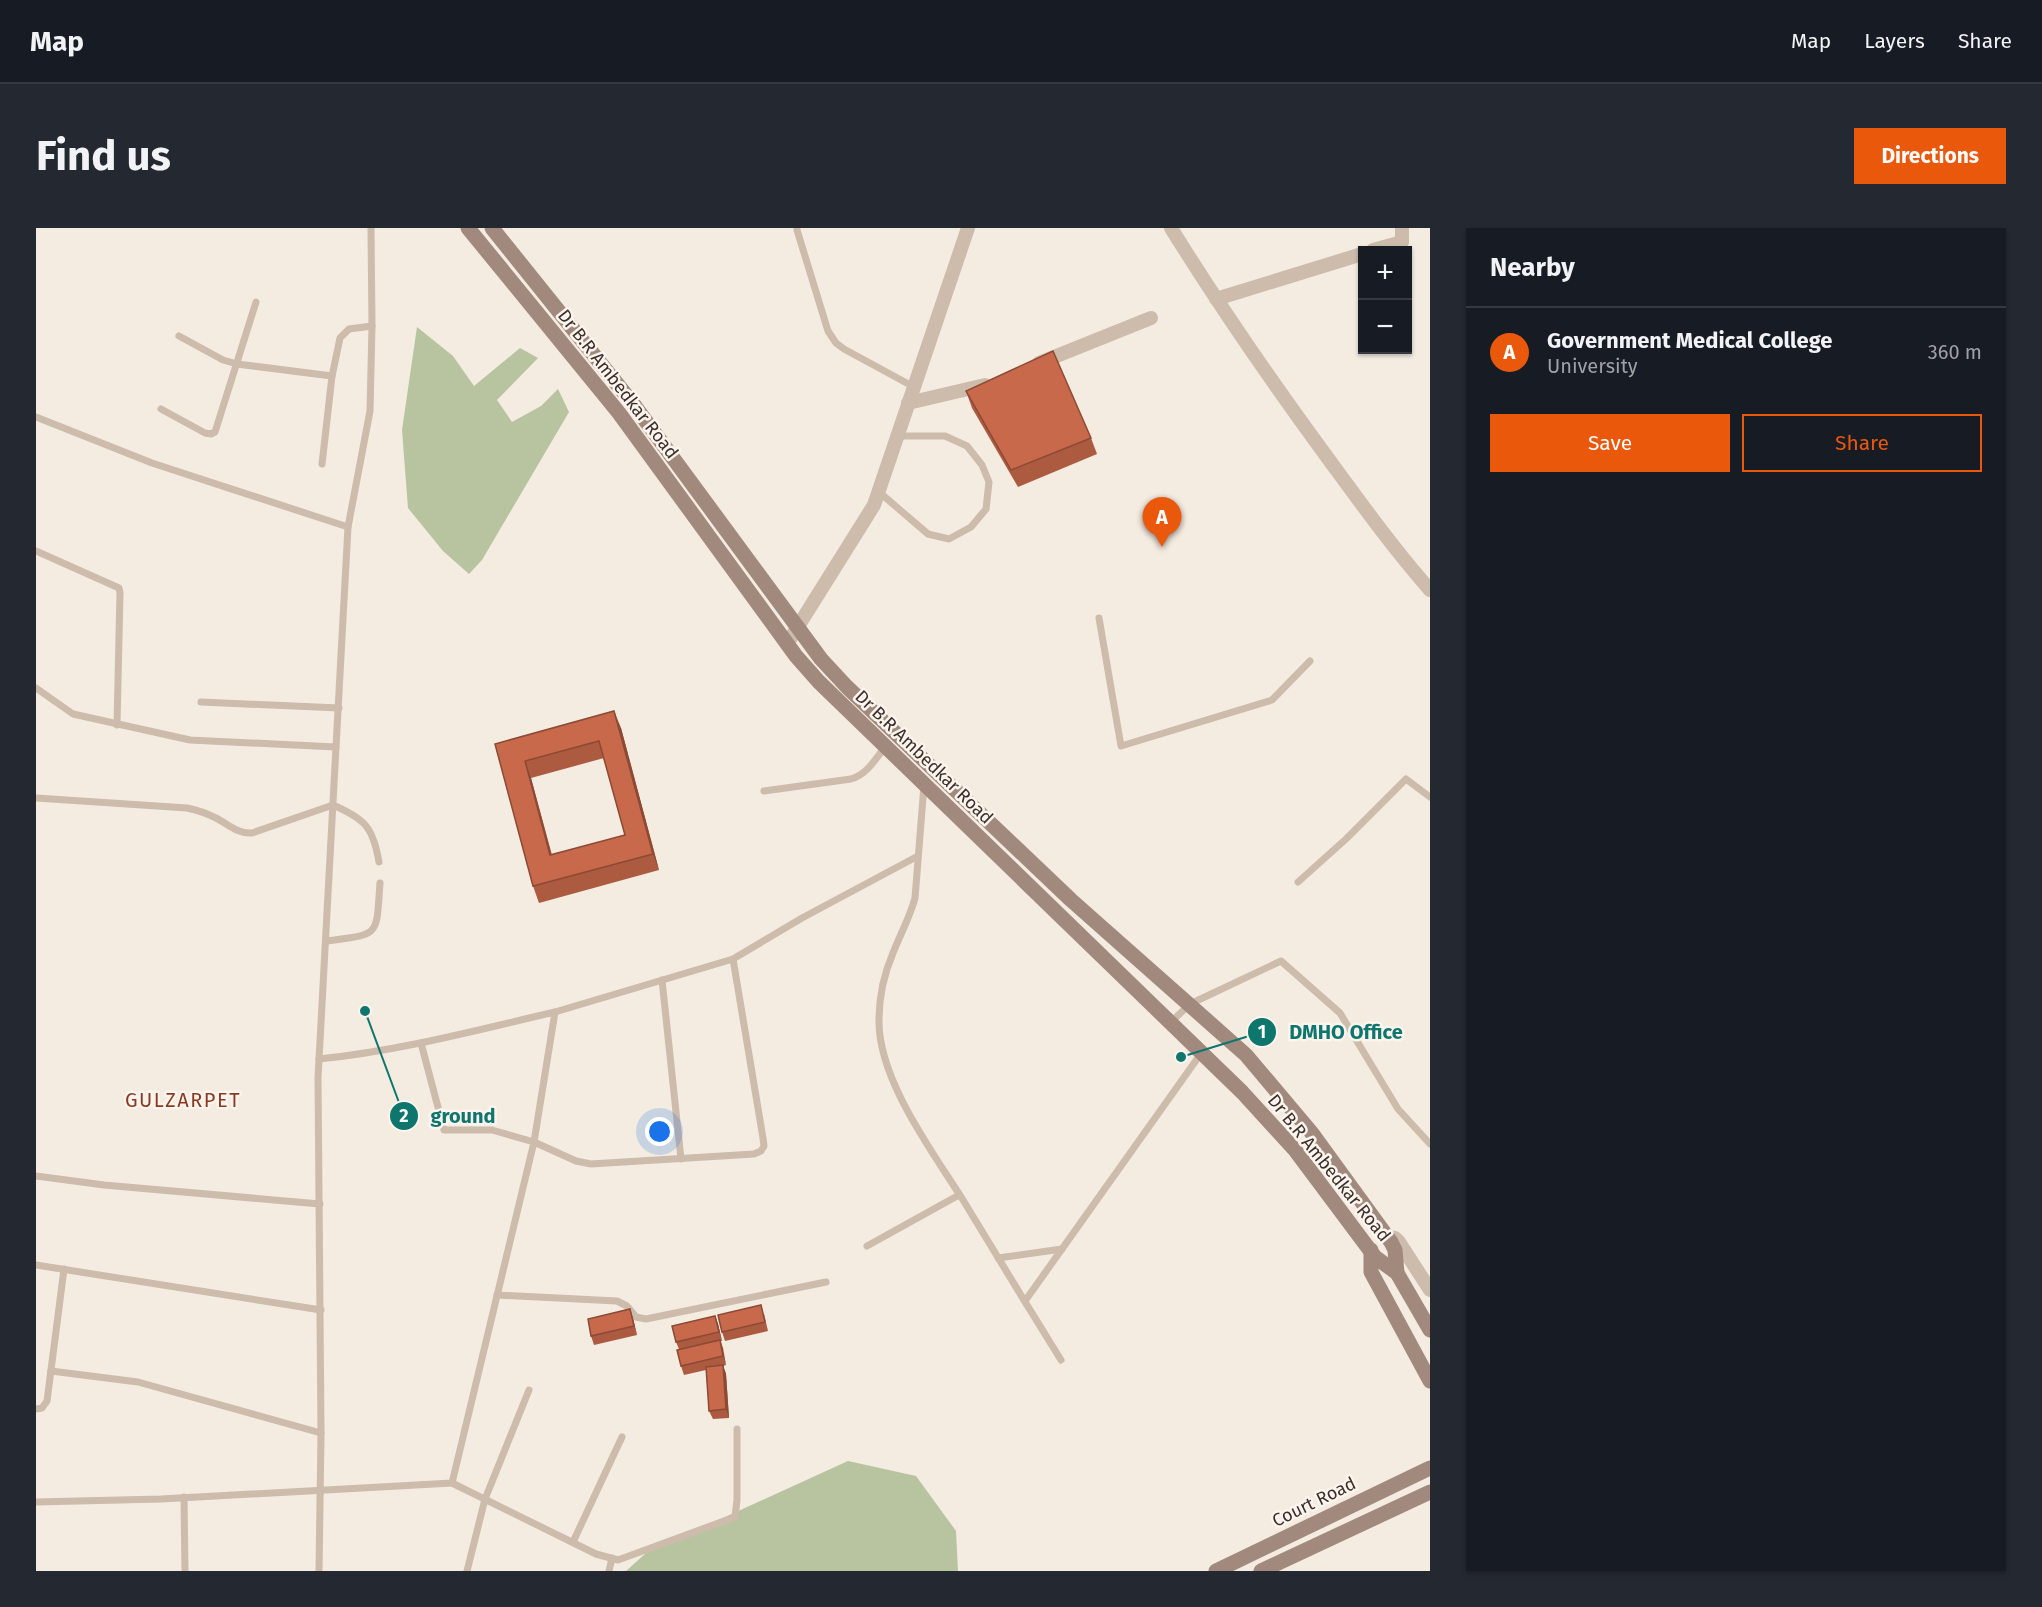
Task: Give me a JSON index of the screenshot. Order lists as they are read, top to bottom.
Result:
{
  "streets": {
    "street": ["Dr B.R Ambedkar Road", "Court Road"]
  },
  "districts": ["GULZARPET"],
  "places": ["ground", "DMHO Office"],
  "page": {
    "header": "Map",
    "nav": ["Map", "Layers", "Share"],
    "buttons": [
      "Directions",
      ["Save", "Share"]
    ],
    "title": "Find us",
    "heading": "Nearby",
    "map_buttons": ["+", "−"],
    "list": [
      {
        "mark": "A",
        "name": "Government Medical College",
        "note": "University",
        "value": "360 m"
      }
    ],
    "pins": "A"
  }
}
